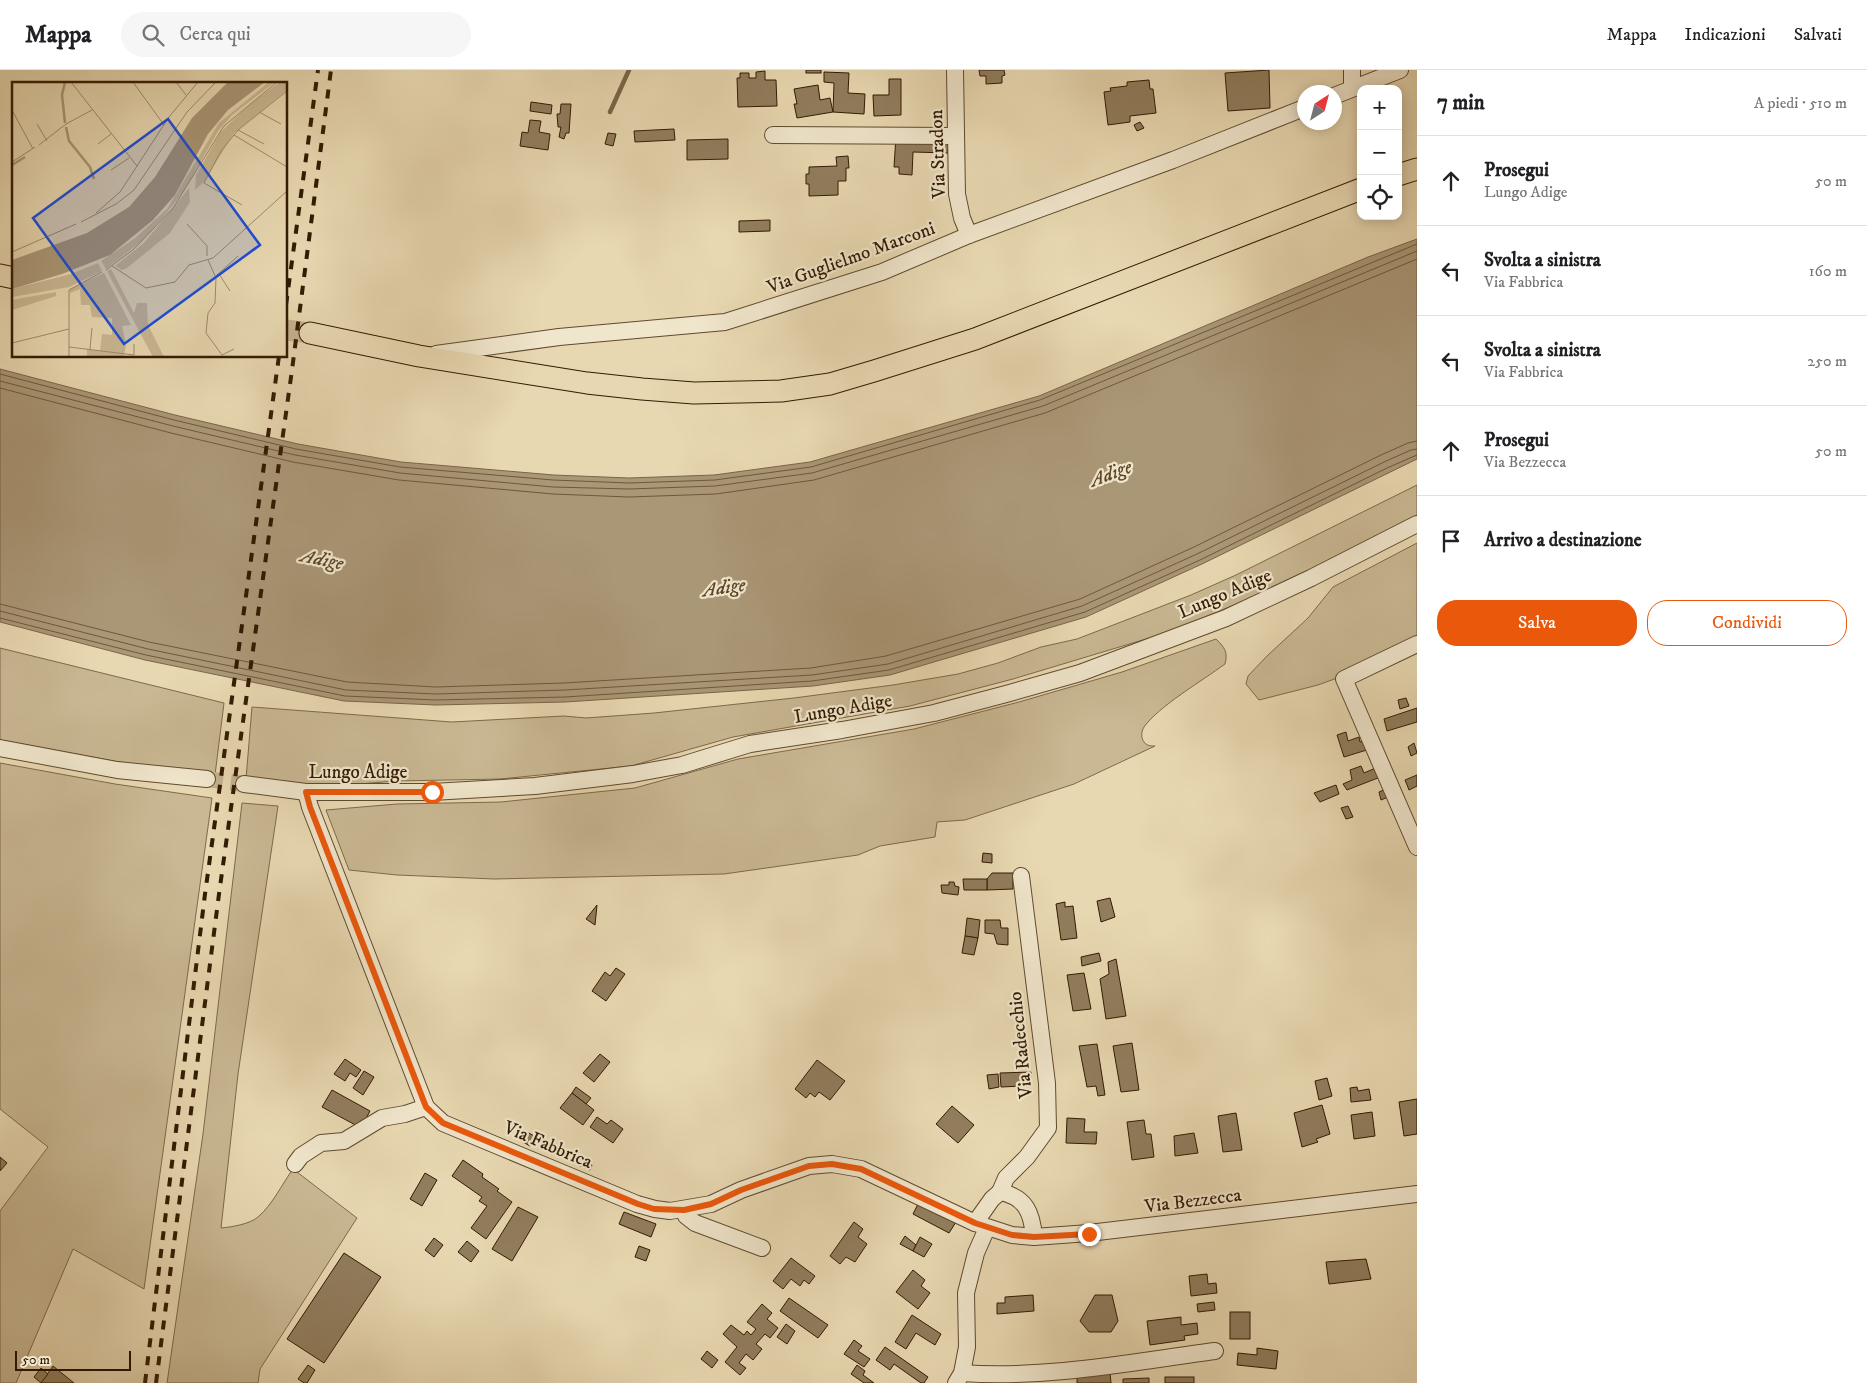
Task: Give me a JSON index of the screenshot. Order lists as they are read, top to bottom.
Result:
{
  "streets": {
    "street": [
      "Via Stradon",
      "Via Guglielmo Marconi",
      "Lungo Adige",
      "Via Radecchio",
      "Via Fabbrica",
      "Via Bezzecca"
    ]
  },
  "crossings": [
    ["Via Stradon", "Via Guglielmo Marconi"],
    ["Lungo Adige", "Via Fabbrica"],
    ["Via Radecchio", "Via Fabbrica"],
    ["Via Radecchio", "Via Bezzecca"],
    ["Via Fabbrica", "Via Bezzecca"]
  ],
  "water": ["Adige"],
  "scale_bar": "50 m",
  "north": "top right",
  "page": {
    "header": "Mappa",
    "search": "Cerca qui",
    "nav": ["Mappa", "Indicazioni", "Salvati"],
    "heading": ["7 min", "A piedi · 510 m"],
    "map_buttons": ["+", "−"],
    "list": [
      ["Prosegui", "Lungo Adige", "50 m"],
      ["Svolta a sinistra", "Via Fabbrica", "160 m"],
      ["Svolta a sinistra", "Via Fabbrica", "250 m"],
      ["Prosegui", "Via Bezzecca", "50 m"],
      "Arrivo a destinazione"
    ],
    "buttons": ["Salva", "Condividi"],
    "scale": "50 m"
  }
}
